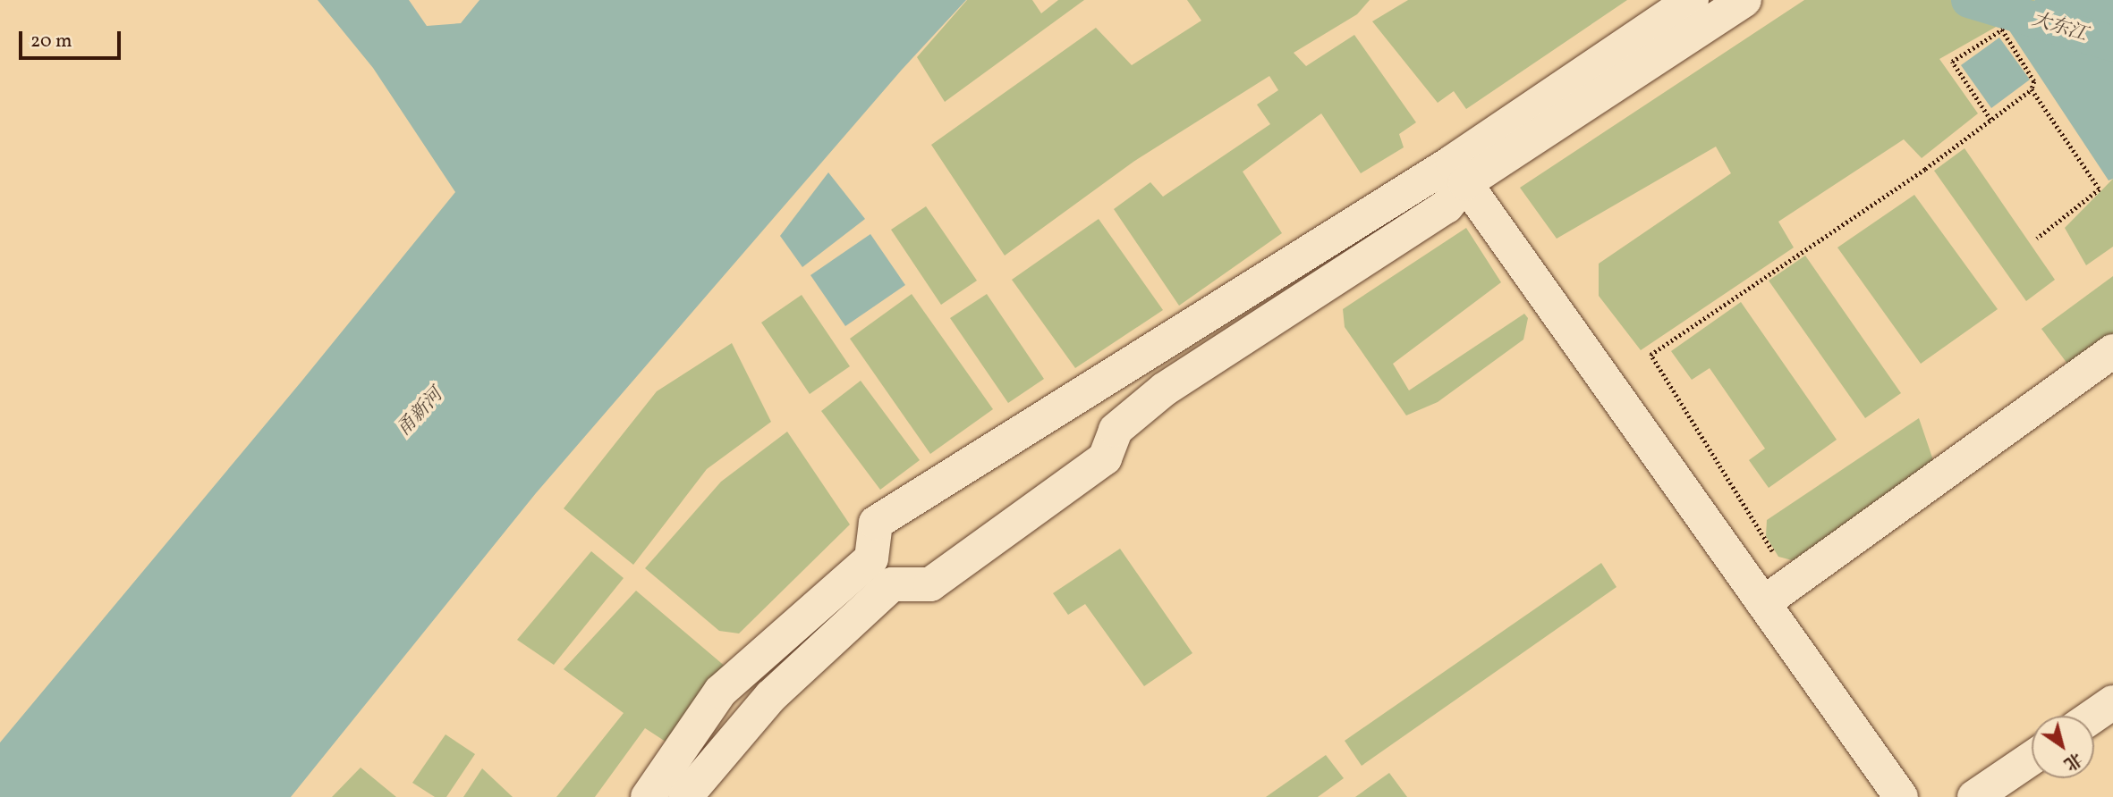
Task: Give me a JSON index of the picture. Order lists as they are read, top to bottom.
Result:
{
  "water": ["大东江", "甬新河"],
  "scale_bar": "20 m",
  "north": "bottom right"
}
